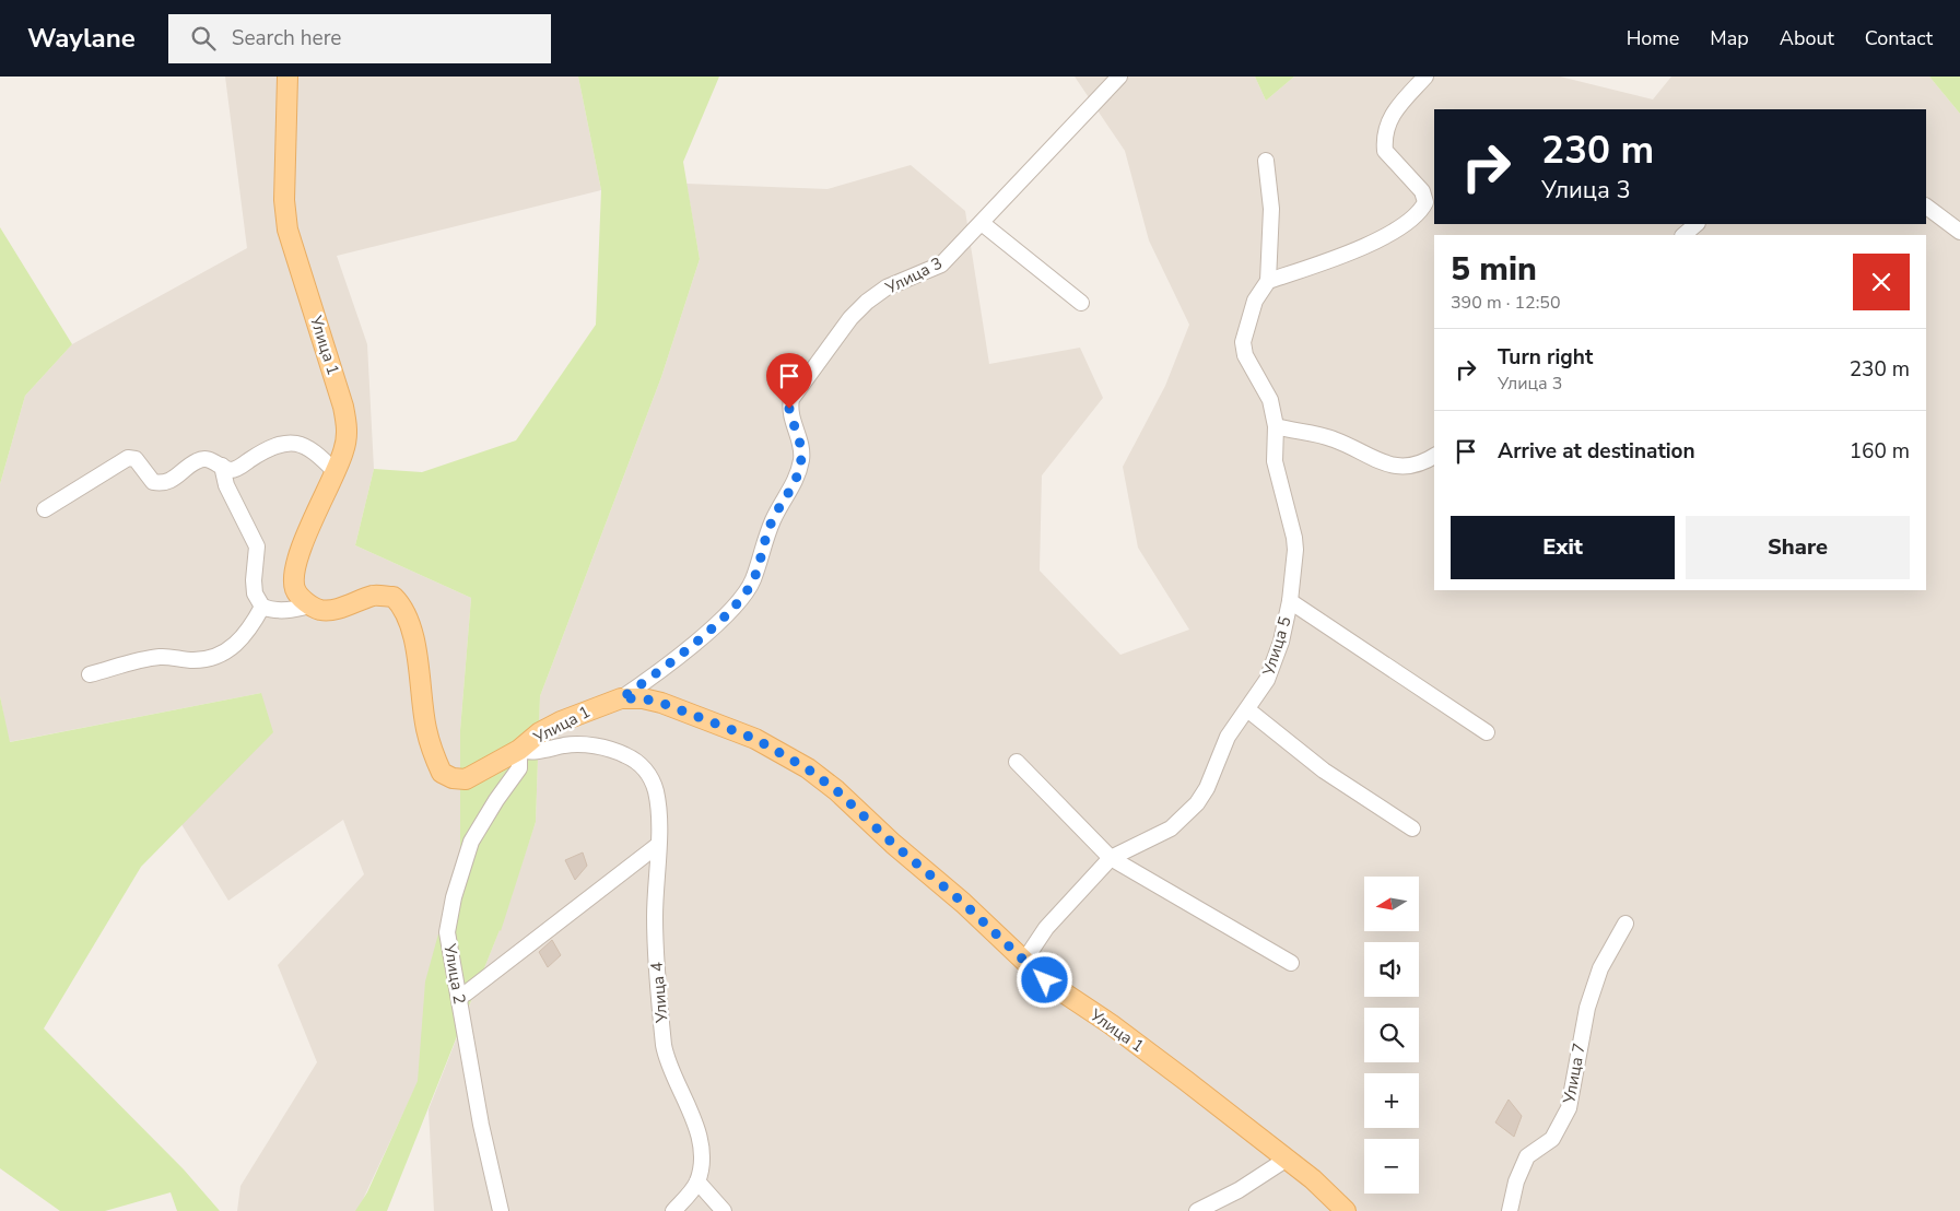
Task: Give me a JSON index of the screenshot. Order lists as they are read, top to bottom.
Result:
{
  "streets": {
    "main road": ["Улица 1"],
    "street": [
      "Улица 3",
      "Улица 5",
      "Улица 2",
      "Улица 4",
      "Улица 7"
    ]
  },
  "crossings": [
    ["Улица 3", "Улица 1"],
    ["Улица 1", "Улица 5"],
    ["Улица 1", "Улица 2"],
    ["Улица 1", "Улица 4"],
    ["Улица 2", "Улица 4"]
  ],
  "north": "left",
  "page": {
    "header": "Waylane",
    "search": "Search here",
    "nav": [
      "Home",
      "Map",
      "About",
      "Contact"
    ],
    "turn": ["230 m", "Улица 3"],
    "heading": ["5 min", "390 m · 12:50"],
    "list": [
      {
        "name": "Turn right",
        "note": "Улица 3",
        "value": "230 m"
      },
      {
        "name": "Arrive at destination",
        "value": "160 m"
      }
    ],
    "buttons": ["Exit", "Share"],
    "map_buttons": ["+", "−"]
  }
}
